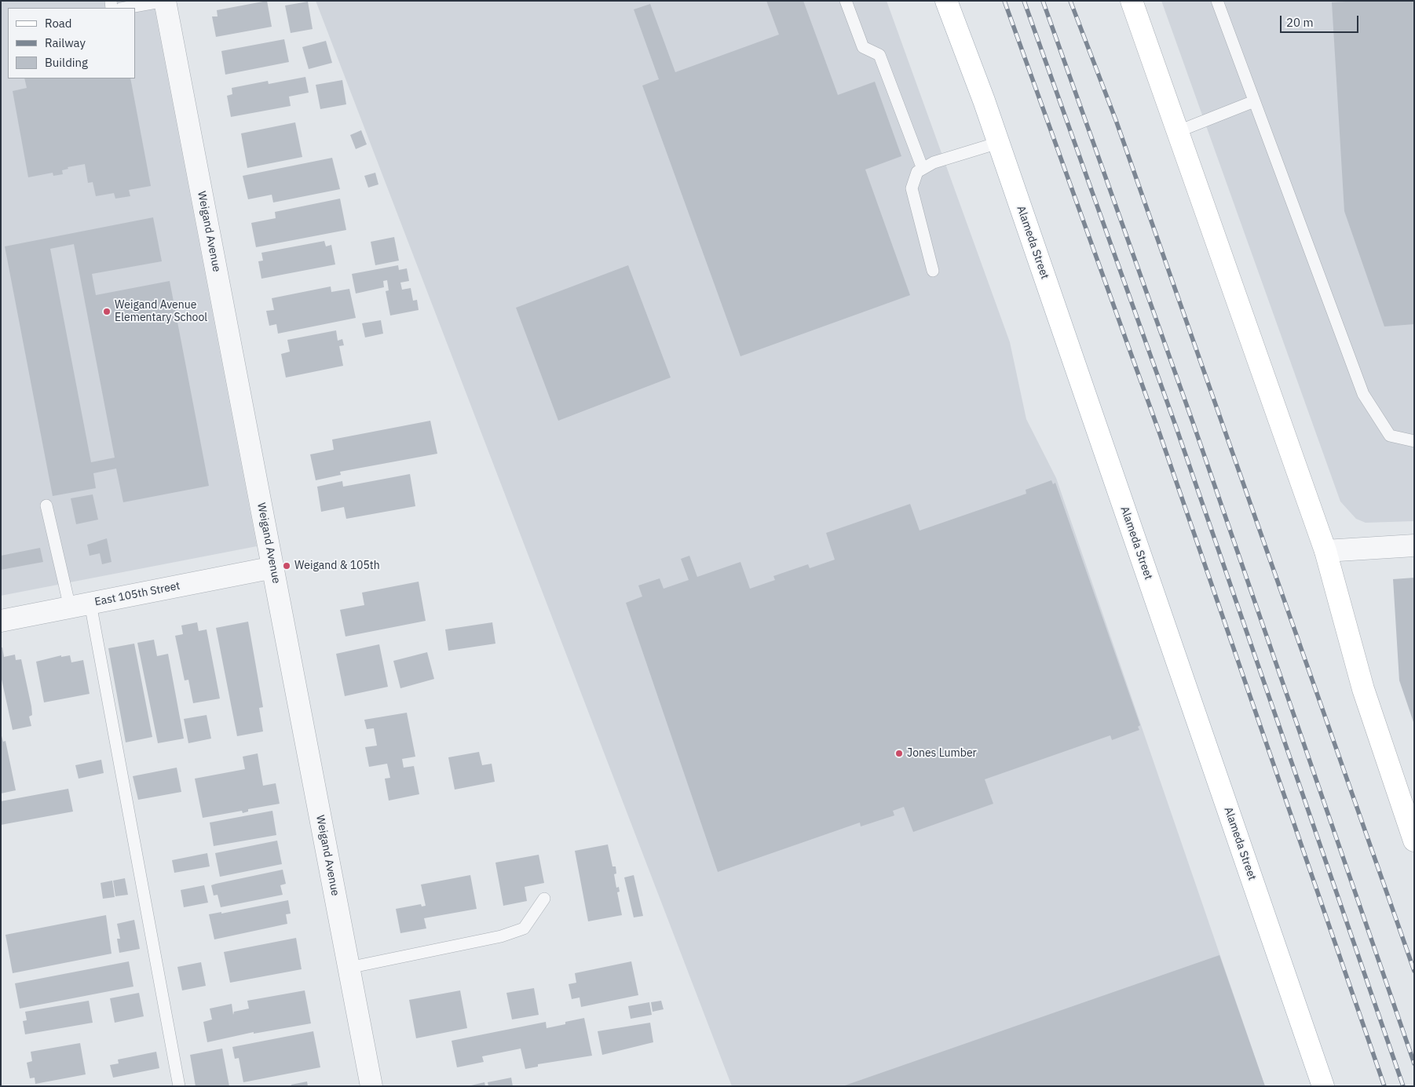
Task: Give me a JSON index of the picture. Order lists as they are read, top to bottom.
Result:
{
  "streets": {
    "main road": ["Alameda Street"],
    "street": ["Weigand Avenue", "East 105th Street"]
  },
  "crossings": [
    ["Weigand Avenue", "East 105th Street"]
  ],
  "places": ["Weigand Avenue Elementary School", "Weigand & 105th", "Jones Lumber"],
  "legend": ["Road", "Railway", "Building"],
  "scale_bar": "20 m"
}
